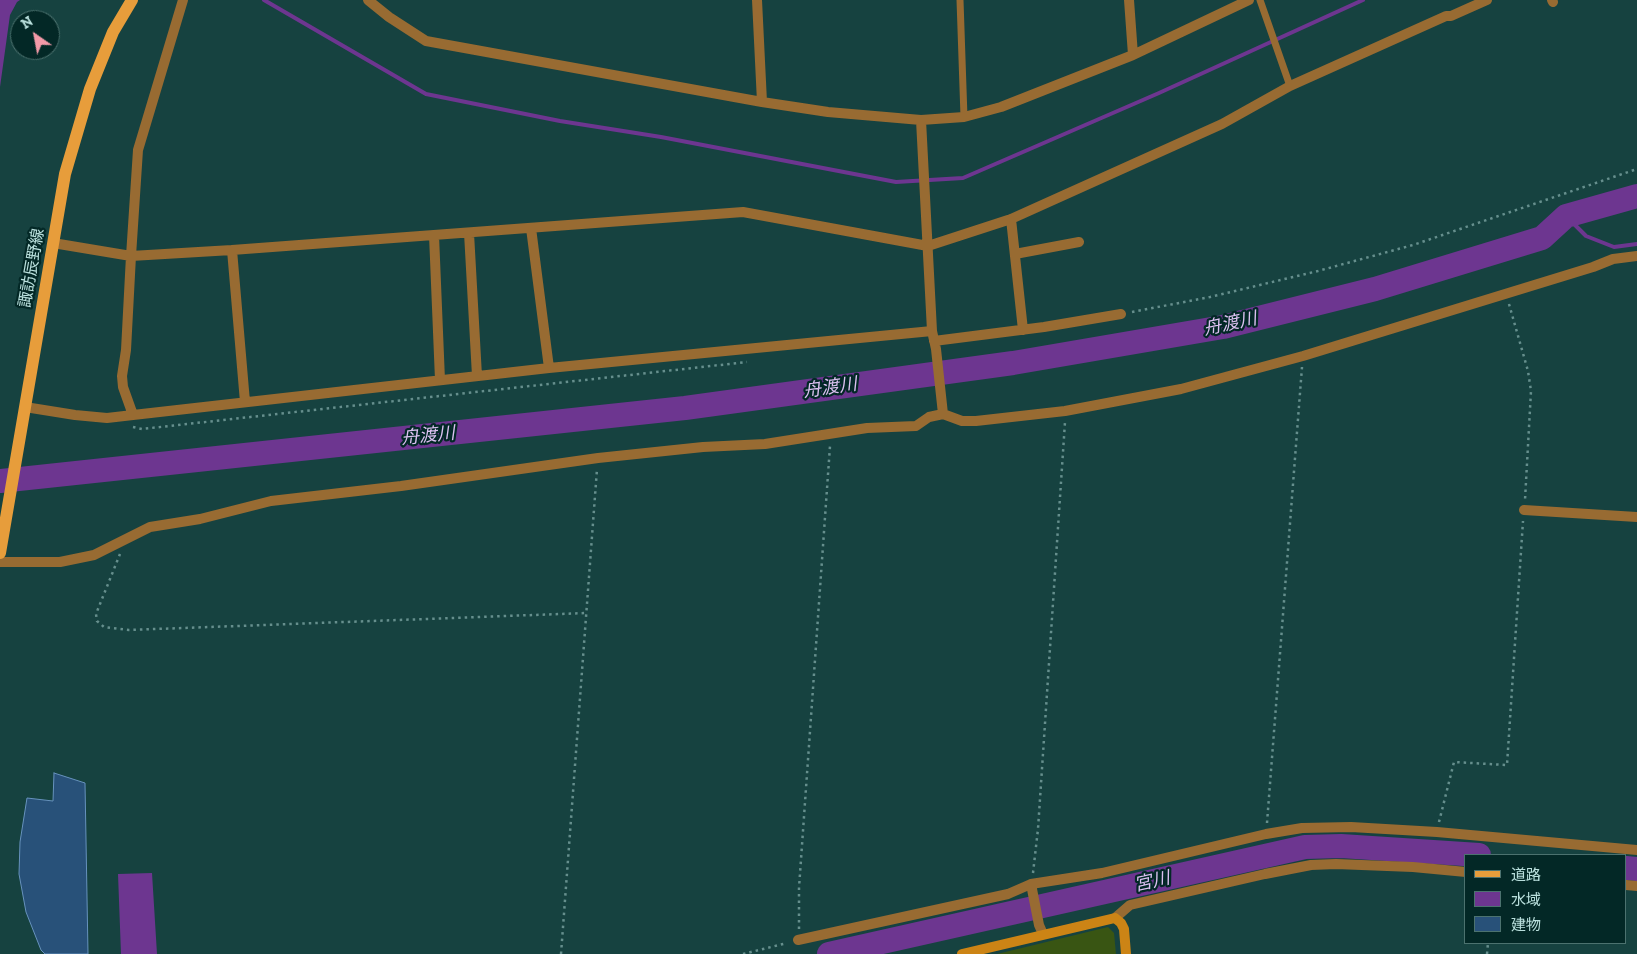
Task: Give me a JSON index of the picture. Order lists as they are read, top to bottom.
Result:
{
  "streets": {
    "main road": ["諏訪辰野線"]
  },
  "water": ["舟渡川", "宮川"],
  "legend": ["道路", "水域", "建物"],
  "north": "top left"
}
